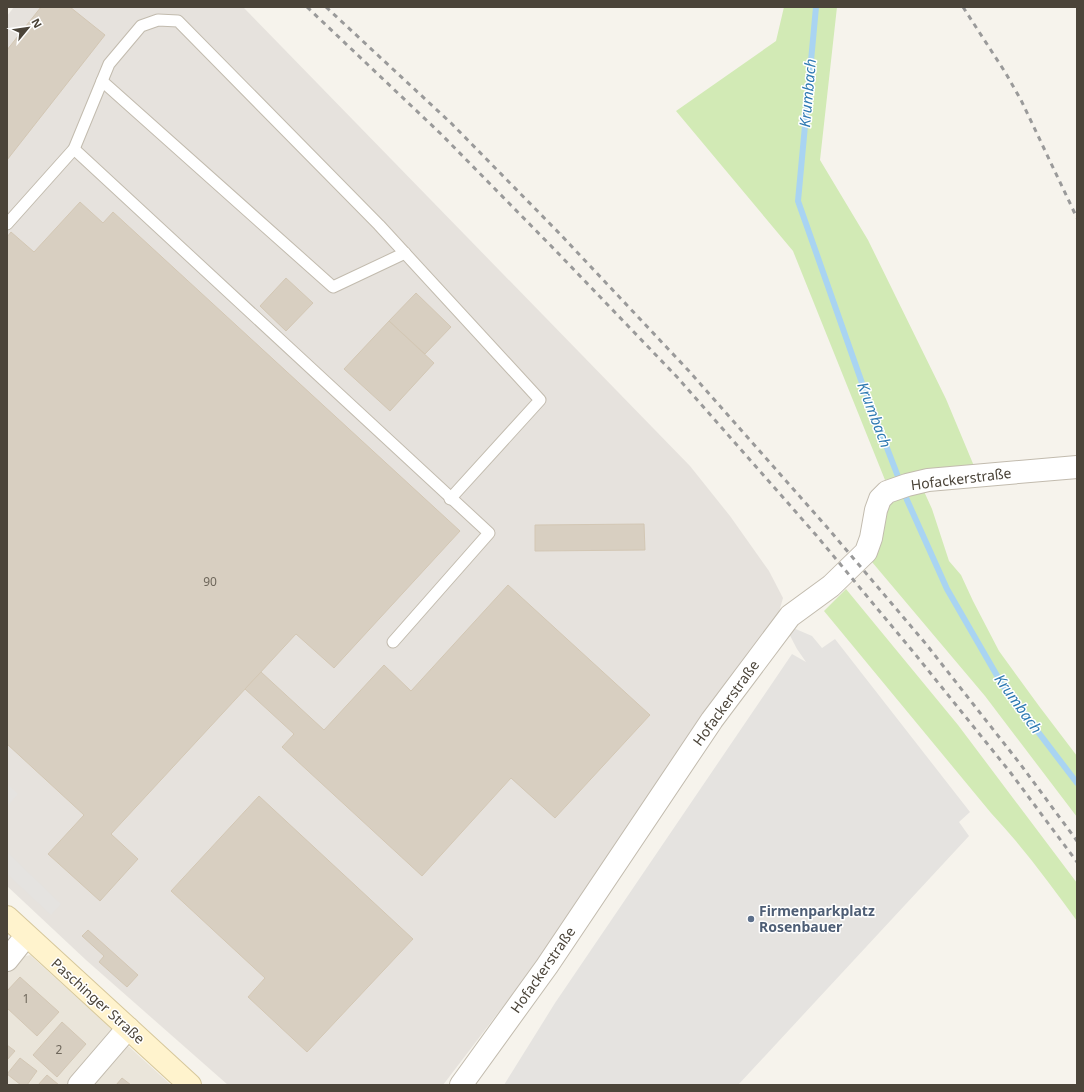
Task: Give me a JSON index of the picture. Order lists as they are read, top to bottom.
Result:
{
  "streets": {
    "street": ["Hofackerstraße", "Paschinger Straße"]
  },
  "water": ["Krumbach"],
  "places": ["Firmenparkplatz Rosenbauer"],
  "house_numbers": ["90", "1", "2"],
  "north": "top right"
}
